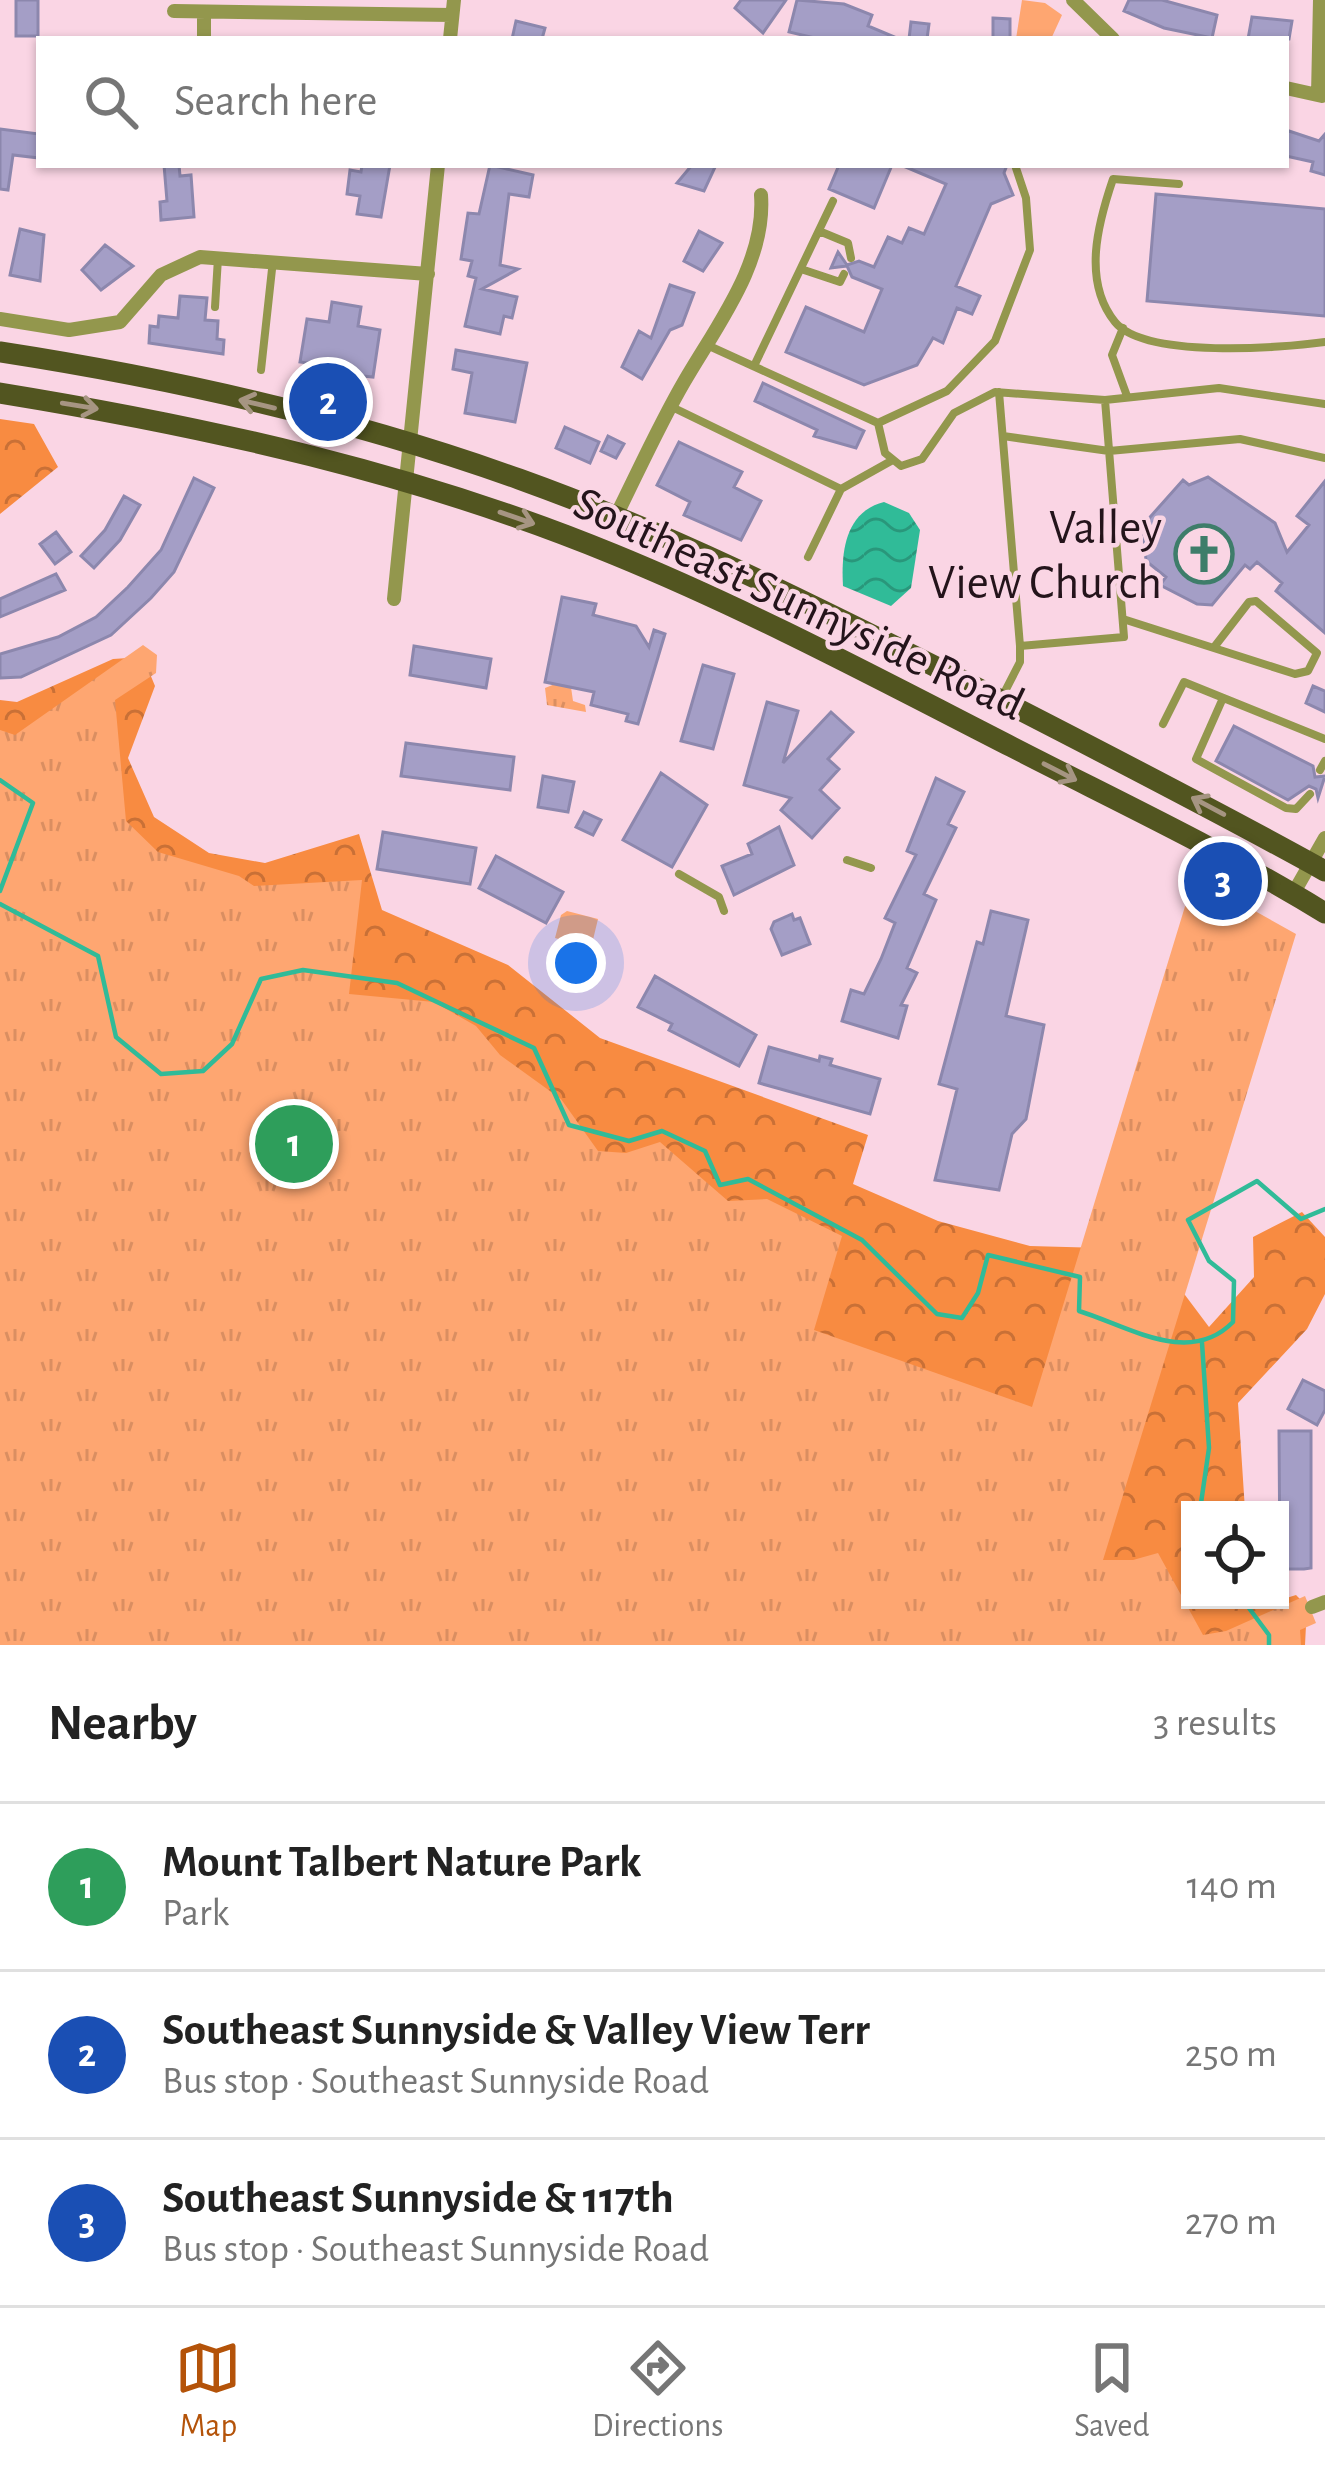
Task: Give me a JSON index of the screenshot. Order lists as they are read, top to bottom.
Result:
{
  "streets": {
    "main road": ["Southeast Sunnyside Road"]
  },
  "places": {
    "church": ["Valley View Church"]
  },
  "page": {
    "search": "Search here",
    "pins": ["2", "3", "1"],
    "heading": ["Nearby", "3 results"],
    "list": [
      {
        "mark": "1",
        "name": "Mount Talbert Nature Park",
        "note": "Park",
        "value": "140 m"
      },
      {
        "mark": "2",
        "name": "Southeast Sunnyside & Valley View Terr",
        "note": "Bus stop · Southeast Sunnyside Road",
        "value": "250 m"
      },
      {
        "mark": "3",
        "name": "Southeast Sunnyside & 117th",
        "note": "Bus stop · Southeast Sunnyside Road",
        "value": "270 m"
      }
    ],
    "nav": ["Map", "Directions", "Saved"]
  }
}
